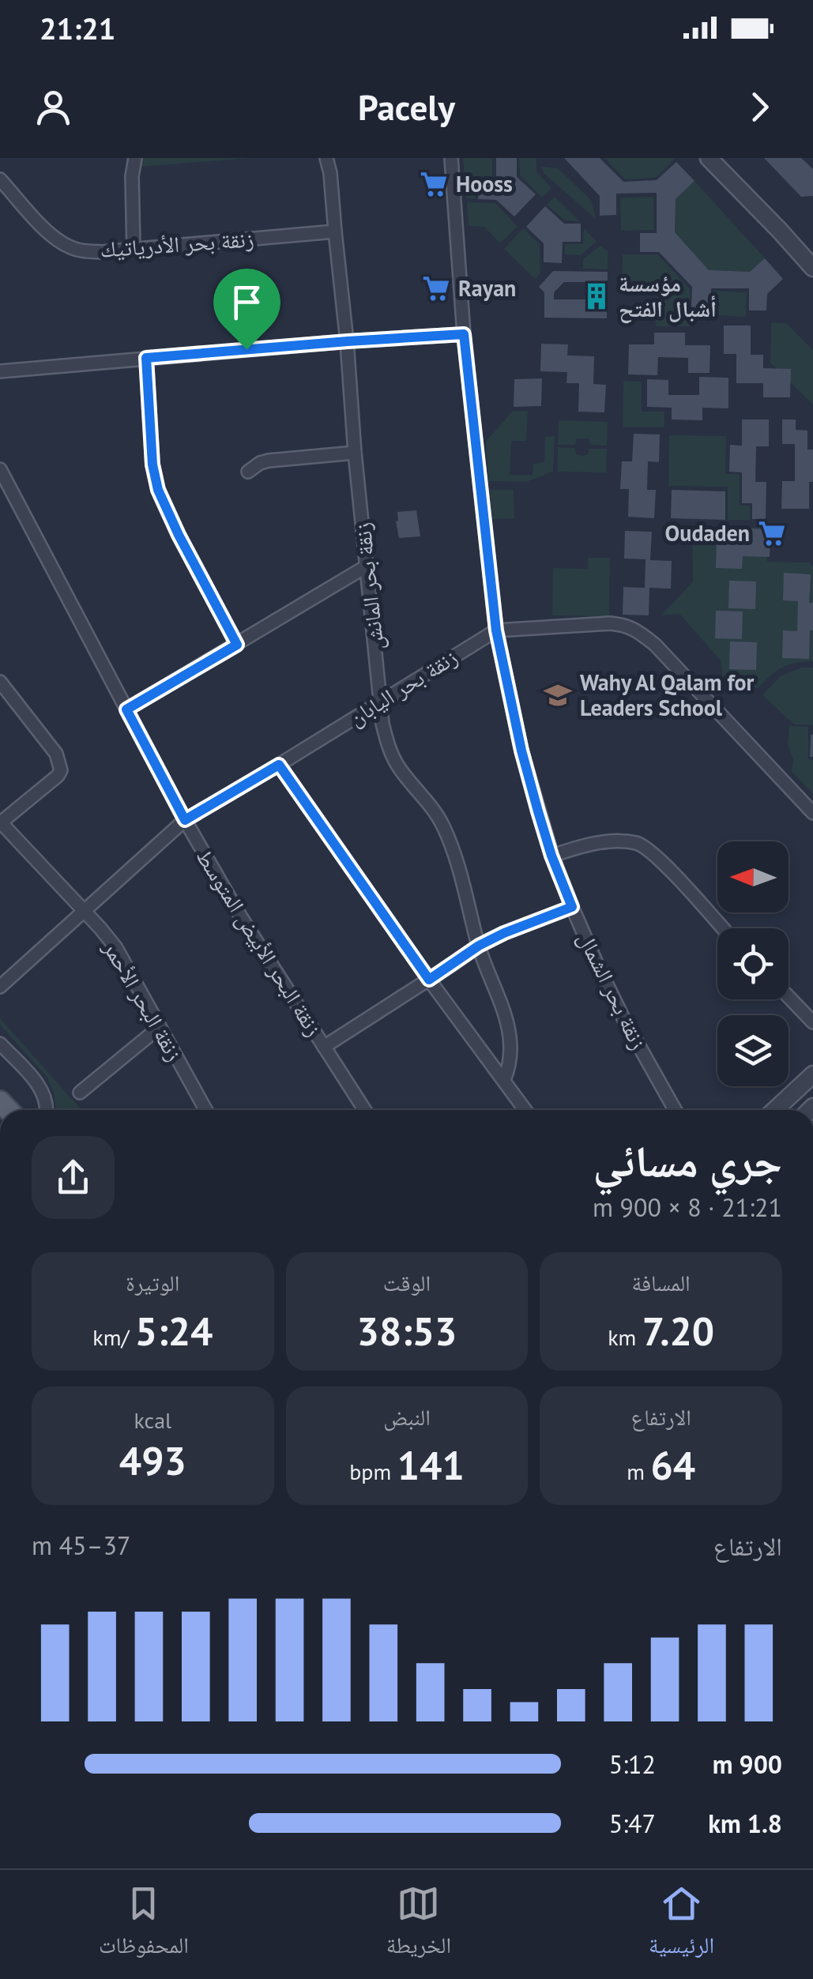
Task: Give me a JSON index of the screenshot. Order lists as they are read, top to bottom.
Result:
{
  "streets": {
    "street": [
      "زنقة بحر الأدرياتيك",
      "زنقة بحر المانش",
      "زنقة بحر اليابان",
      "زنقة البحر الأبيض المتوسط",
      "زنقة بحر الشمال",
      "زنقة البحر الأحمر"
    ]
  },
  "crossings": [
    ["زنقة بحر الأدرياتيك", "زنقة بحر المانش"],
    ["زنقة بحر المانش", "زنقة بحر اليابان"],
    ["زنقة بحر اليابان", "زنقة البحر الأبيض المتوسط"],
    ["زنقة بحر اليابان", "زنقة بحر الشمال"],
    ["زنقة بحر اليابان", "زنقة البحر الأحمر"]
  ],
  "places": {
    "supermarket": ["Hooss", "Rayan", "Oudaden"],
    "building": ["مؤسسة أشبال الفتح"],
    "school or university": ["Wahy Al Qalam for Leaders School"]
  },
  "north": "left",
  "page": {
    "status": "21:21",
    "header": "Pacely",
    "heading": ["جري مسائي", "21:21 · 8 × 900 m"],
    "stats": [
      ["المسافة", "7.20 km"],
      ["الوقت", "38:53"],
      ["الوتيرة", "5:24 /km"],
      ["الارتفاع", "64 m"],
      ["النبض", "141 bpm"],
      ["kcal", "493"]
    ],
    "chart": ["الارتفاع", "37–45 m"],
    "list": [
      {
        "name": "900 m",
        "note": "5:12"
      },
      {
        "name": "1.8 km",
        "note": "5:47"
      }
    ],
    "tabs": ["الرئيسية", "الخريطة", "المحفوظات"]
  }
}
